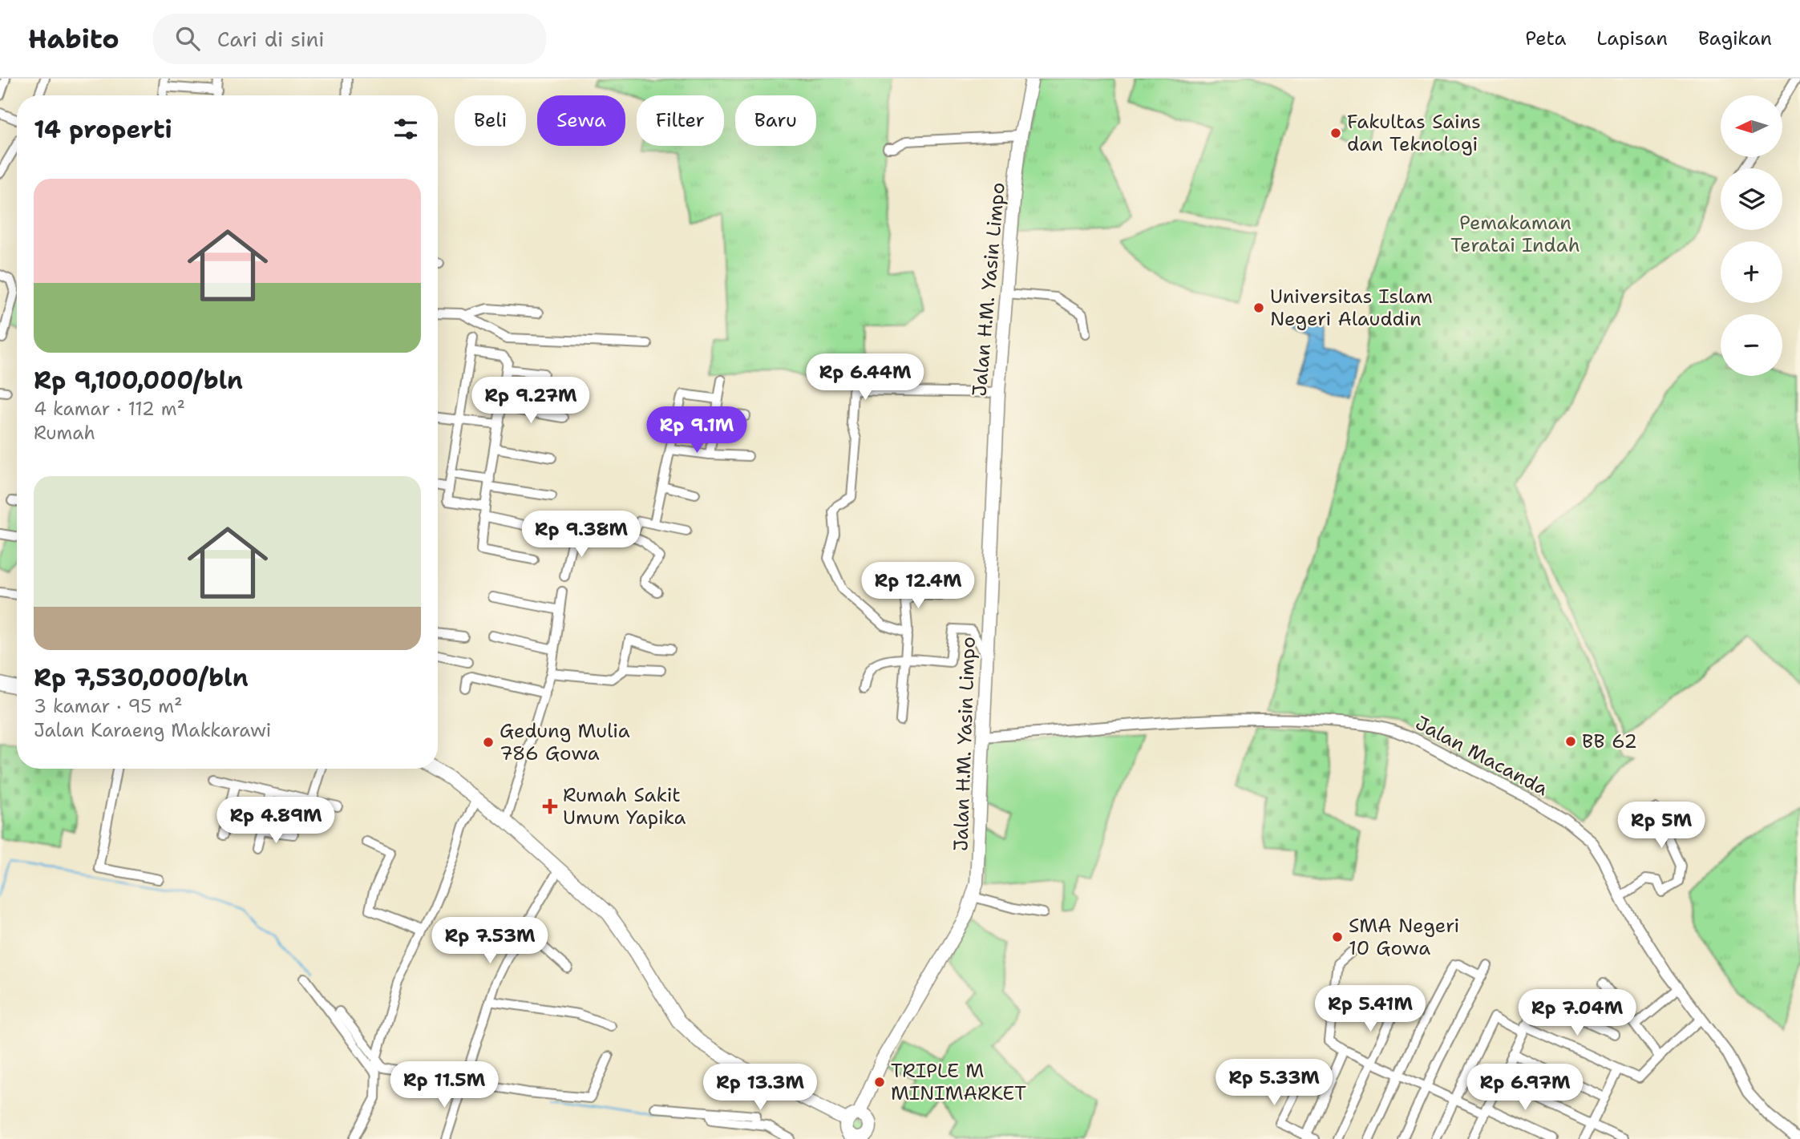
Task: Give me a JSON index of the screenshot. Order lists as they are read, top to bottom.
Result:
{
  "streets": {
    "main road": ["Jalan H.M. Yasin Limpo"],
    "street": ["Jalan Macanda"]
  },
  "crossings": [
    ["Jalan H.M. Yasin Limpo", "Jalan Macanda"]
  ],
  "parks": ["Pemakaman Teratai Indah"],
  "places": {
    "other": [
      "Fakultas Sains dan Teknologi",
      "Universitas Islam Negeri Alauddin",
      "BB 62",
      "Gedung Mulia 786 Gowa",
      "SMA Negeri 10 Gowa",
      "TRIPLE M MINIMARKET"
    ],
    "health": ["Rumah Sakit Umum Yapika"]
  },
  "north": "left",
  "page": {
    "header": "Habito",
    "search": "Cari di sini",
    "nav": ["Peta", "Lapisan", "Bagikan"],
    "map_buttons": ["+", "−"],
    "chip": [
      "Beli",
      "Sewa",
      "Filter",
      "Baru"
    ],
    "heading": "14 properti",
    "list": [
      {
        "name": "Rp 9,100,000/bln",
        "note": "4 kamar · 112 m² · Rumah"
      },
      {
        "name": "Rp 7,530,000/bln",
        "note": "3 kamar · 95 m² · Jalan Karaeng Makkarawi"
      }
    ],
    "price": [
      "Rp 6.44M",
      "Rp 9.27M",
      "Rp 9.1M",
      "Rp 9.38M",
      "Rp 12.4M",
      "Rp 4.89M",
      "Rp 5M",
      "Rp 7.53M",
      "Rp 5.41M",
      "Rp 7.04M",
      "Rp 5.33M",
      "Rp 11.5M",
      "Rp 13.3M",
      "Rp 6.97M"
    ]
  }
}
